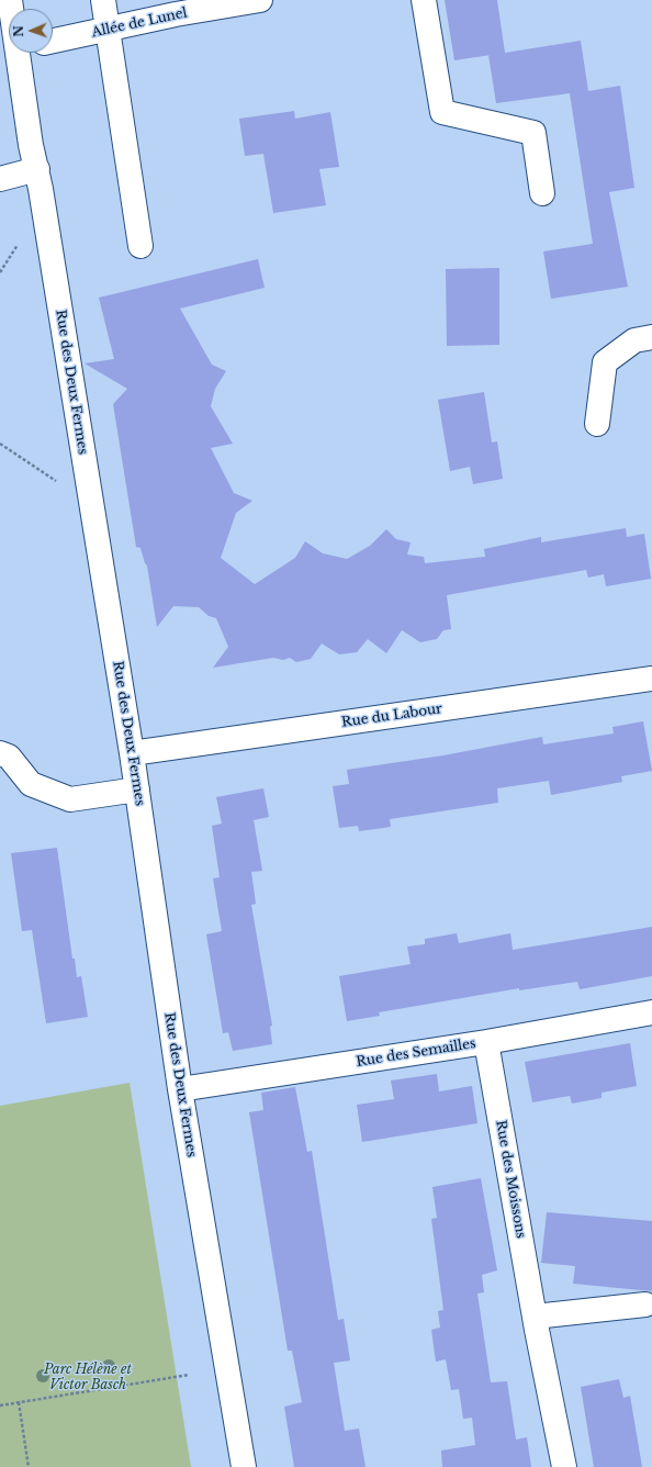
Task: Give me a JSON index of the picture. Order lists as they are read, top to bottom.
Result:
{
  "streets": {
    "street": [
      "Allée de Lunel",
      "Rue des Deux Fermes",
      "Rue du Labour",
      "Rue des Semailles",
      "Rue des Moissons"
    ]
  },
  "crossings": [
    ["Rue des Deux Fermes", "Rue du Labour"],
    ["Rue des Deux Fermes", "Rue des Semailles"],
    ["Rue des Semailles", "Rue des Moissons"]
  ],
  "parks": ["Parc Hélène et Victor Basch"],
  "north": "left"
}
